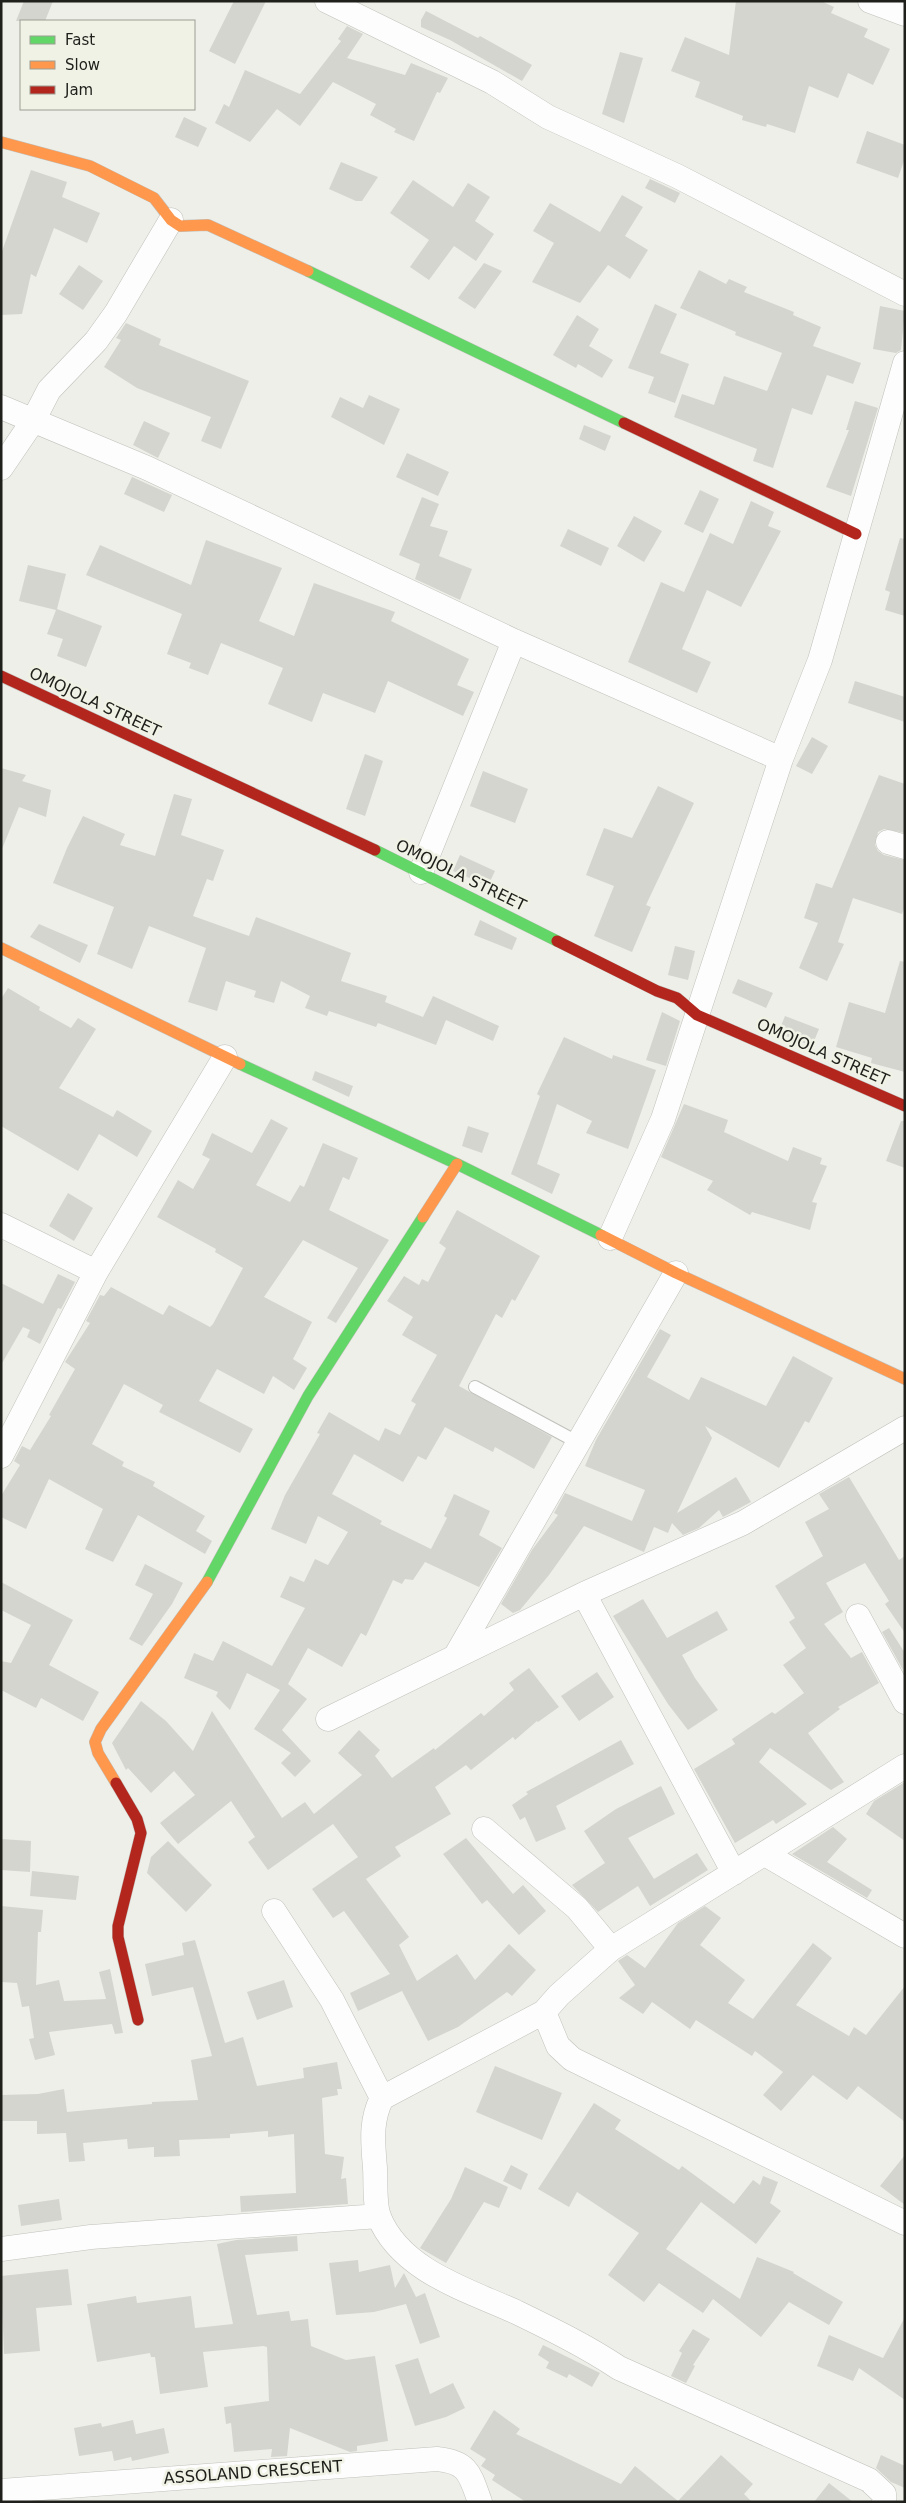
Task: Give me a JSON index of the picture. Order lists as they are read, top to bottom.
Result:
{
  "streets": {
    "street": ["OMOJOLA STREET", "ASSOLAND CRESCENT"]
  },
  "legend": ["Fast", "Slow", "Jam"]
}
